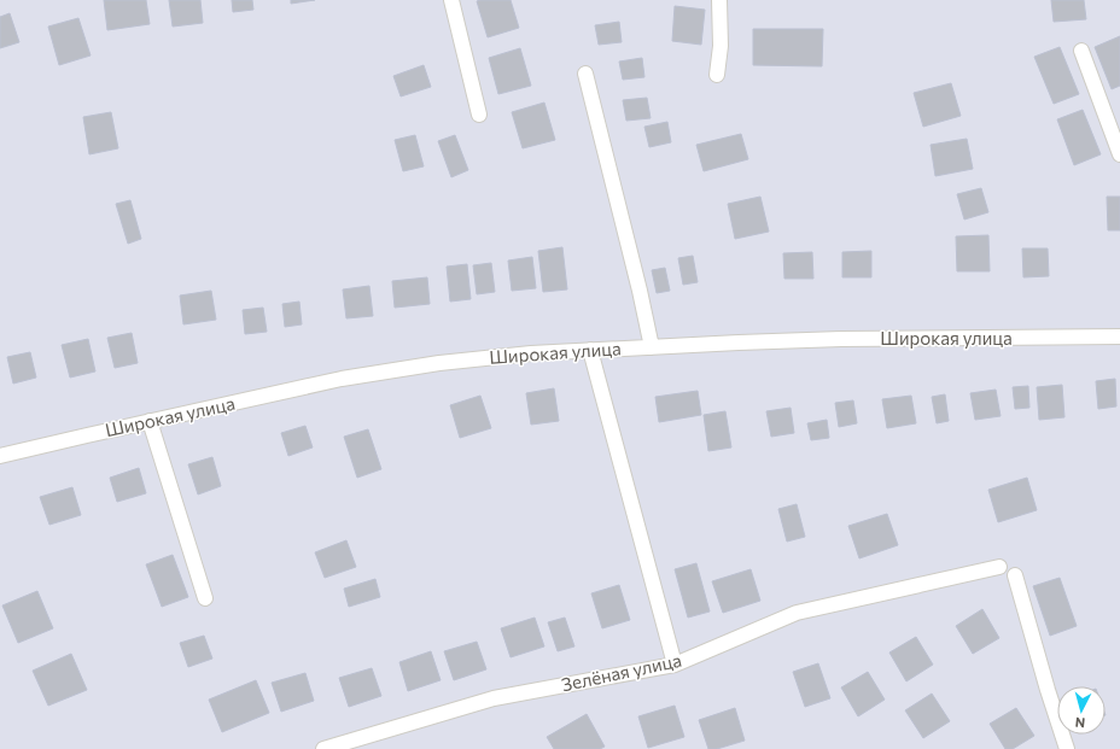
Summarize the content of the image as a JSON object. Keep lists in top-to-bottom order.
{
  "streets": {
    "street": ["Широкая улица", "Зелёная улица"]
  },
  "north": "bottom"
}
